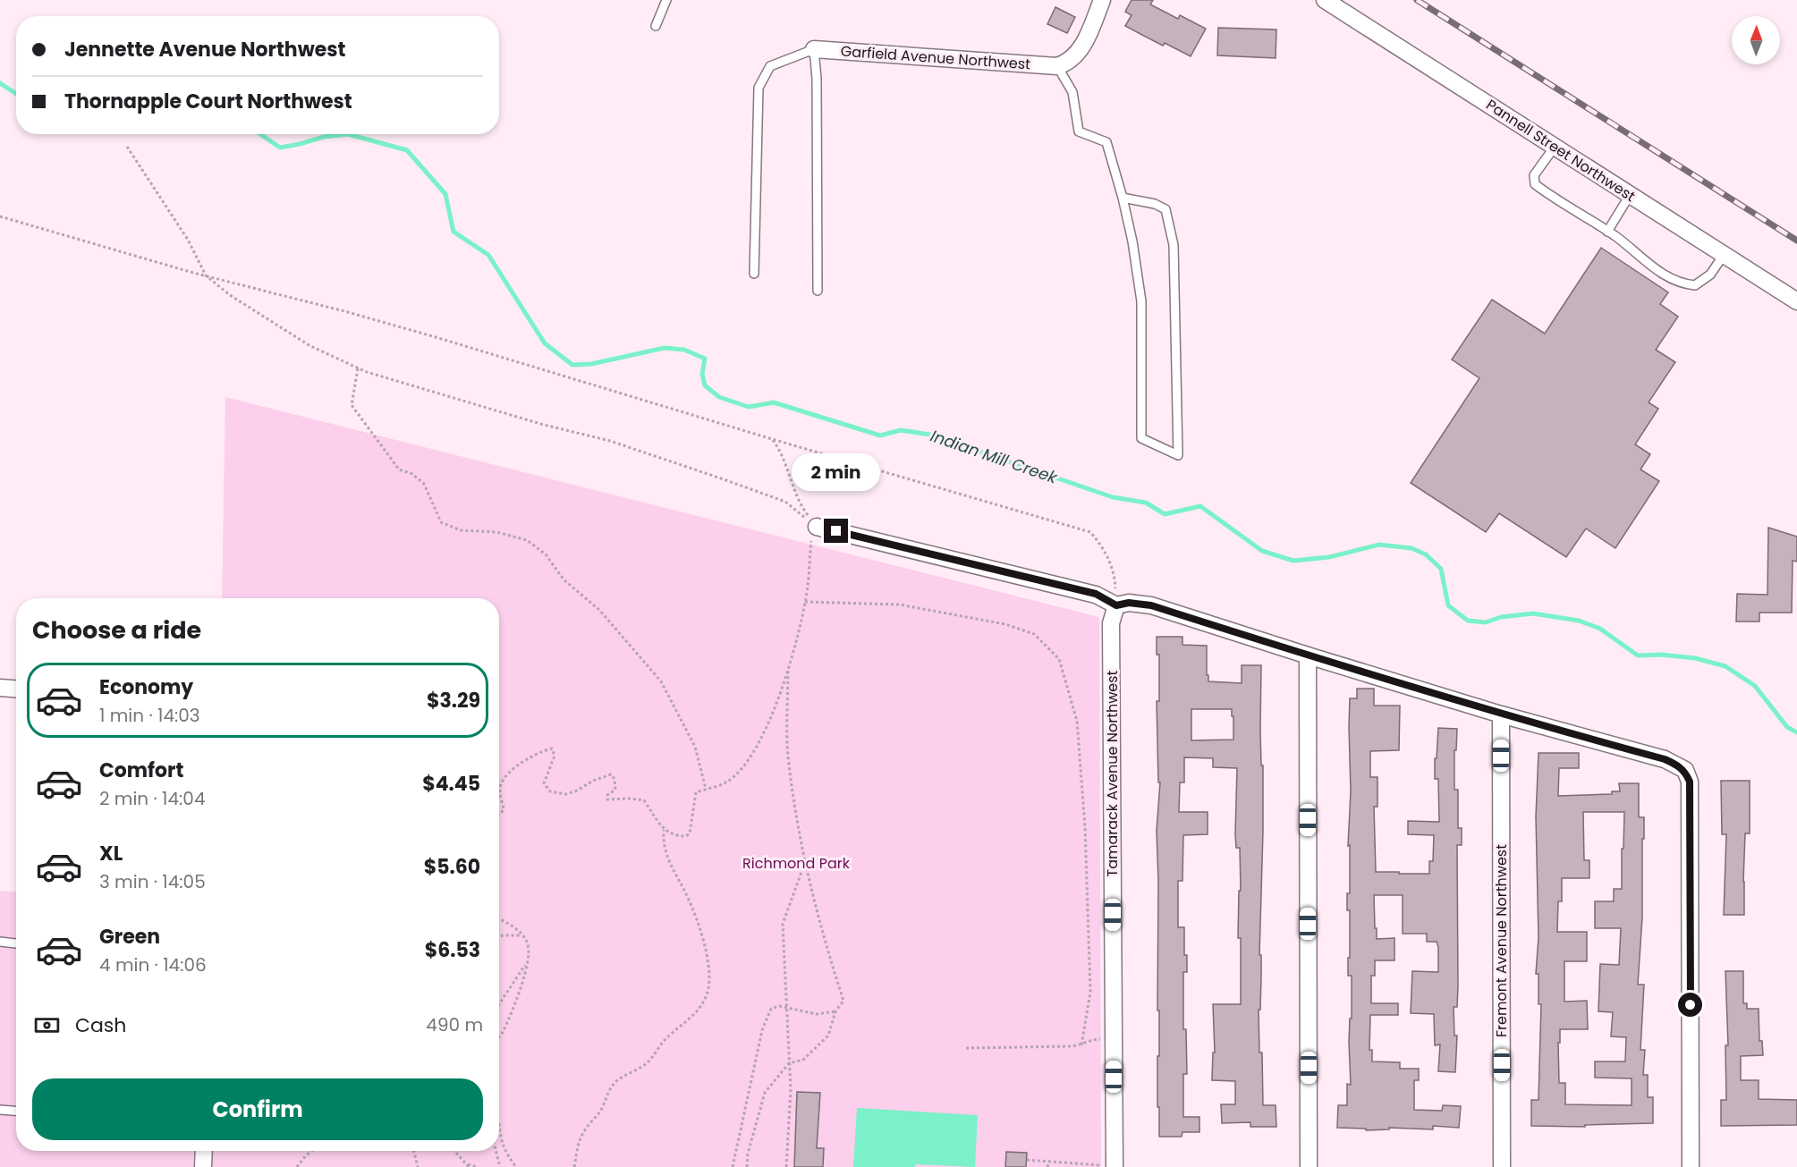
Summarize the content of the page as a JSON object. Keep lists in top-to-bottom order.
{
  "streets": {
    "street": [
      "Garfield Avenue Northwest",
      "Pannell Street Northwest",
      "Tamarack Avenue Northwest",
      "Fremont Avenue Northwest"
    ]
  },
  "water": ["Indian Mill Creek"],
  "parks": ["Richmond Park"],
  "north": "top",
  "page": {
    "banner": ["Jennette Avenue Northwest", "Thornapple Court Northwest"],
    "bubble": "2 min",
    "heading": "Choose a ride",
    "list": [
      {
        "name": "Economy",
        "note": "1 min · 14:03",
        "value": "$3.29"
      },
      {
        "name": "Comfort",
        "note": "2 min · 14:04",
        "value": "$4.45"
      },
      {
        "name": "XL",
        "note": "3 min · 14:05",
        "value": "$5.60"
      },
      {
        "name": "Green",
        "note": "4 min · 14:06",
        "value": "$6.53"
      }
    ],
    "pay": ["Cash", "490 m"],
    "buttons": "Confirm"
  }
}
